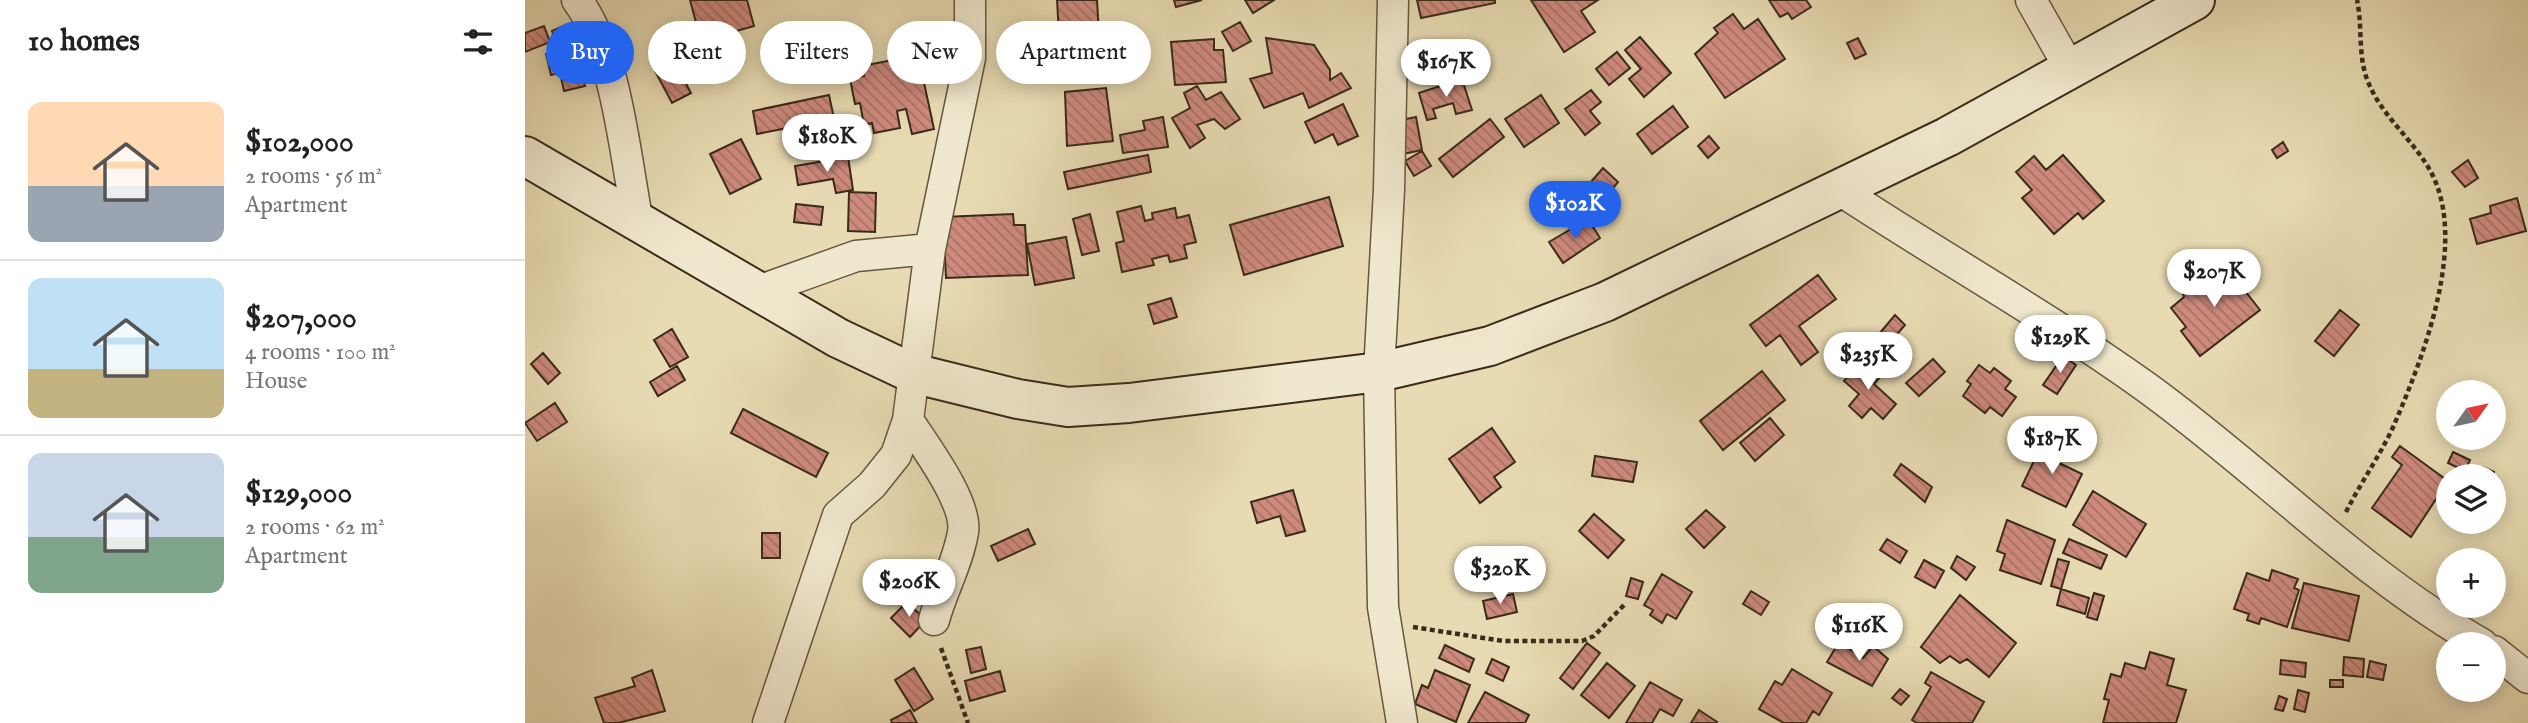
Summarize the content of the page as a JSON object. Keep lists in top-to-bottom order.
{
  "north": "top right",
  "page": {
    "heading": "10 homes",
    "chip": [
      "Buy",
      "Rent",
      "Filters",
      "New",
      "Apartment"
    ],
    "price": [
      "$167K",
      "$180K",
      "$102K",
      "$207K",
      "$129K",
      "$235K",
      "$187K",
      "$320K",
      "$206K",
      "$116K"
    ],
    "list": [
      {
        "name": "$102,000",
        "note": "2 rooms · 56 m² · Apartment"
      },
      {
        "name": "$207,000",
        "note": "4 rooms · 100 m² · House"
      },
      {
        "name": "$129,000",
        "note": "2 rooms · 62 m² · Apartment"
      }
    ],
    "map_buttons": ["+", "−"]
  }
}
